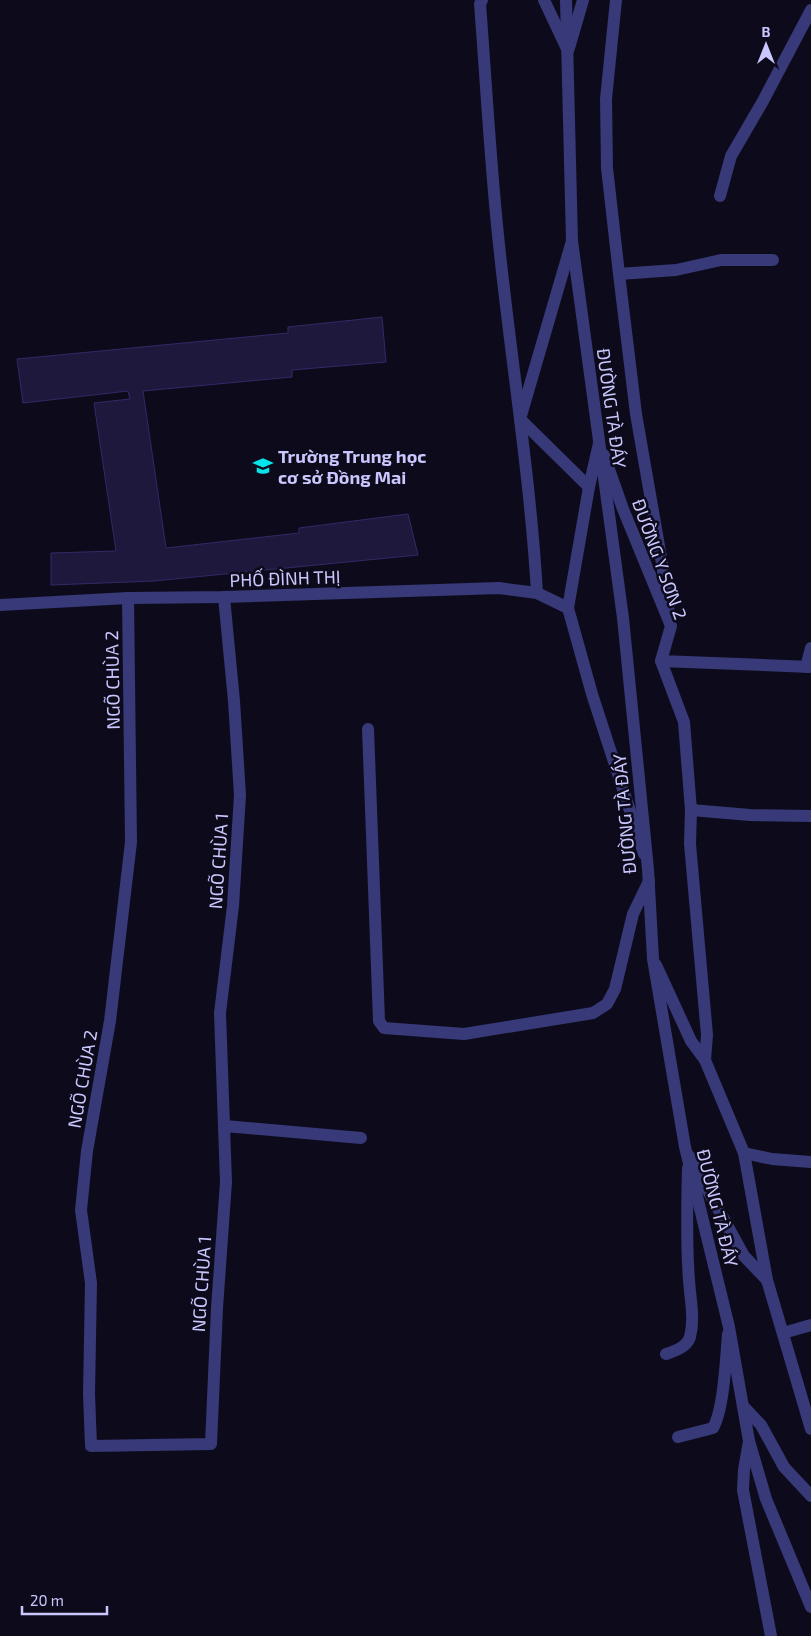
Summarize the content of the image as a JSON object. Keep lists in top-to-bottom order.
{
  "streets": {
    "street": [
      "ĐƯỜNG TÀ ĐÁY",
      "ĐƯỜNG Y SƠN 2",
      "PHỐ ĐÌNH THỊ",
      "NGÕ CHÙA 2",
      "NGÕ CHÙA 1"
    ]
  },
  "crossings": [
    ["ĐƯỜNG TÀ ĐÁY", "ĐƯỜNG Y SƠN 2"],
    ["PHỐ ĐÌNH THỊ", "NGÕ CHÙA 2"],
    ["PHỐ ĐÌNH THỊ", "NGÕ CHÙA 1"],
    ["NGÕ CHÙA 2", "NGÕ CHÙA 1"]
  ],
  "places": {
    "school or university": ["Trường Trung học cơ sở Đồng Mai"]
  },
  "scale_bar": "20 m",
  "north": "top"
}
